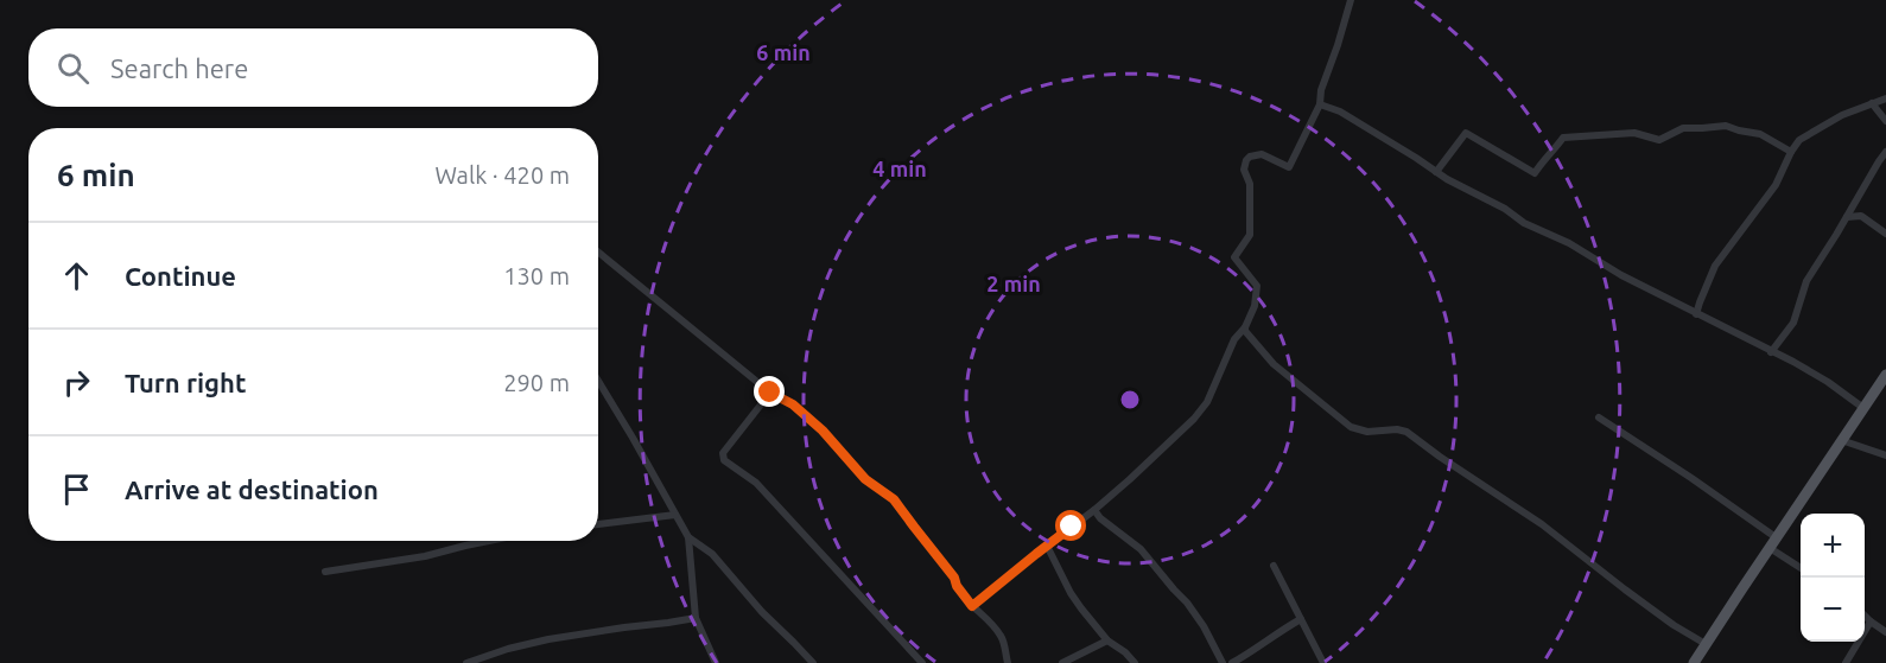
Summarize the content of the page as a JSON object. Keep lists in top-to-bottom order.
{
  "page": {
    "search": "Search here",
    "heading": ["6 min", "Walk · 420 m"],
    "list": [
      ["Continue", "130 m"],
      ["Turn right", "290 m"],
      "Arrive at destination"
    ],
    "map_buttons": ["+", "−"]
  },
  "rings": ["6 min", "4 min", "2 min"]
}
